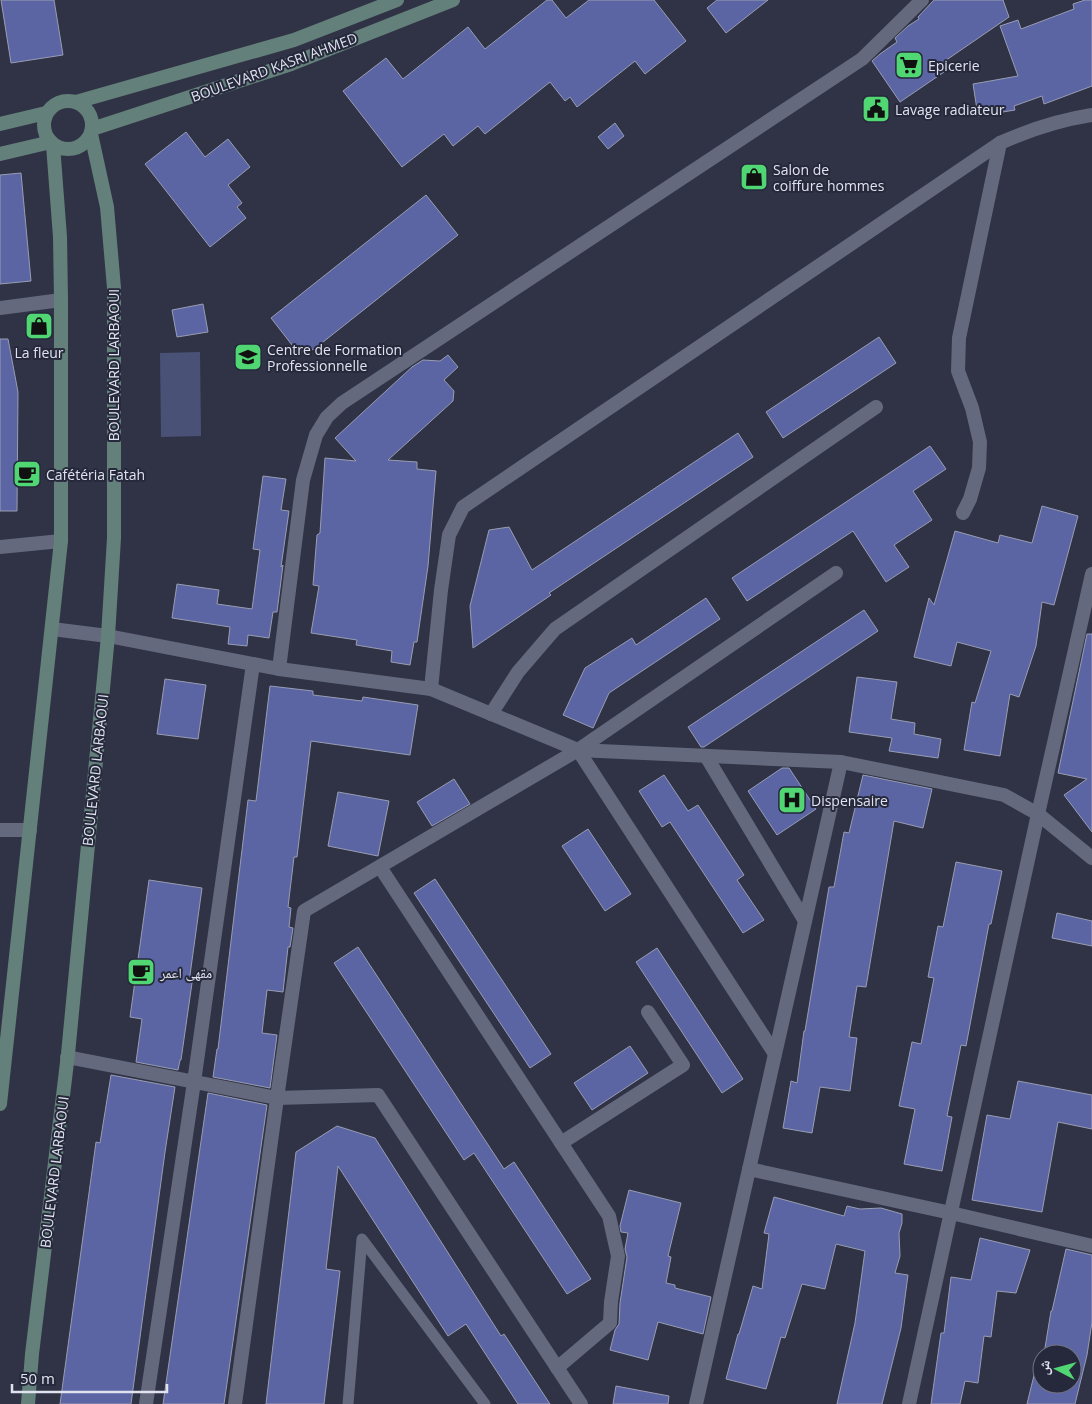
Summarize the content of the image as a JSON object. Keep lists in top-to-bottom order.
{
  "streets": {
    "main road": ["BOULEVARD KASRI AHMED", "BOULEVARD LARBAOUI"]
  },
  "crossings": [
    ["BOULEVARD KASRI AHMED", "BOULEVARD LARBAOUI"]
  ],
  "places": {
    "supermarket": ["Epicerie"],
    "public building": ["Lavage radiateur"],
    "shop": ["Salon de coiffure hommes", "La fleur"],
    "school or university": ["Centre de Formation Professionnelle"],
    "cafe": ["Cafétéria Fatah", "مقهى اعمر"],
    "hospital": ["Dispensaire"]
  },
  "scale_bar": "50 m",
  "north": "left"
}
